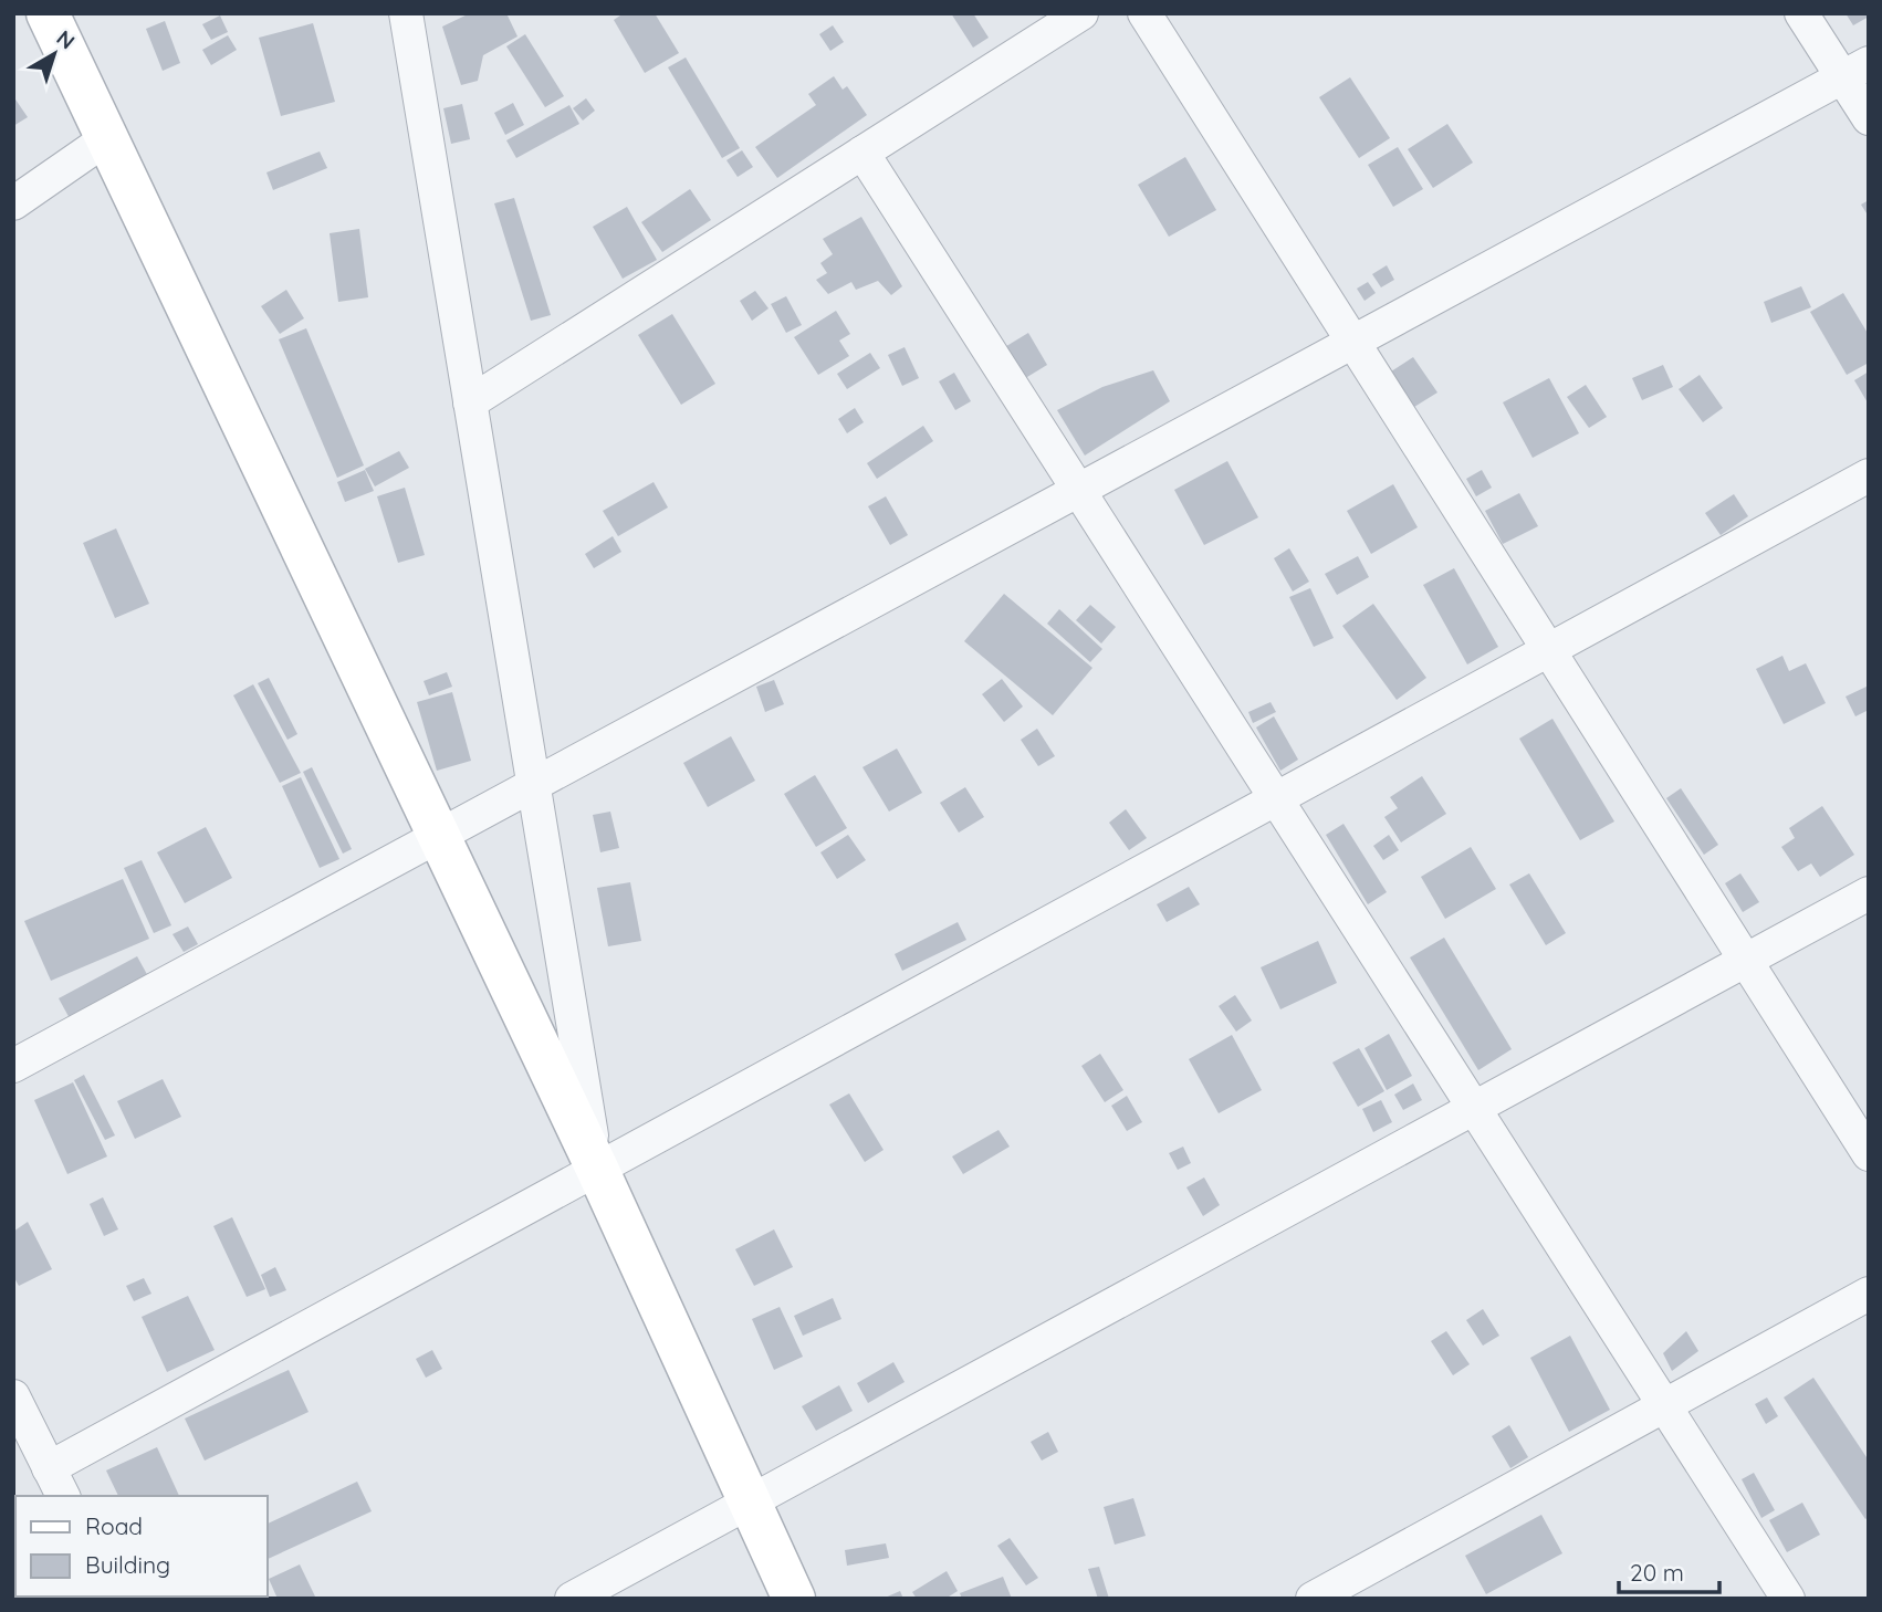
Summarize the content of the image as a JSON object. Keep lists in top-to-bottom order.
{
  "legend": ["Road", "Building"],
  "scale_bar": "20 m",
  "north": "top right"
}
